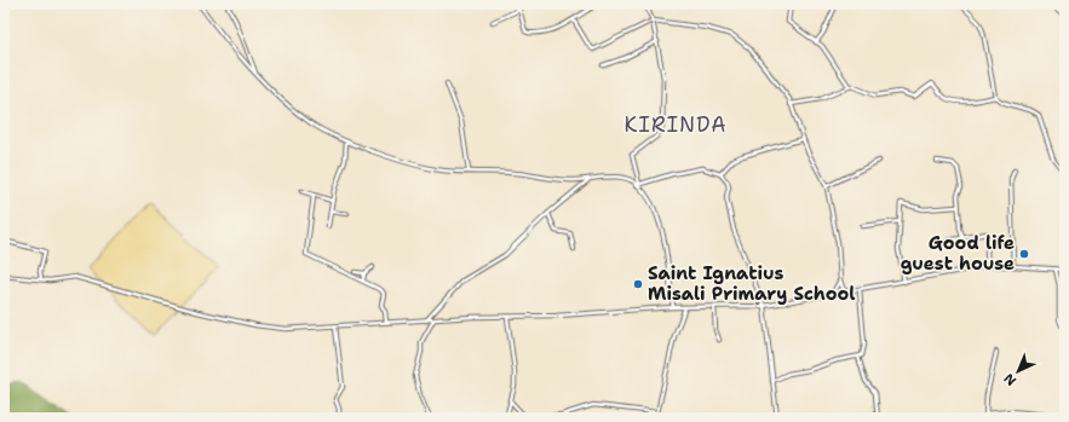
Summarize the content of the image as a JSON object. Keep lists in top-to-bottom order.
{
  "districts": ["KIRINDA"],
  "places": ["Good life guest house", "Saint Ignatius Misali Primary School"],
  "north": "bottom left"
}
